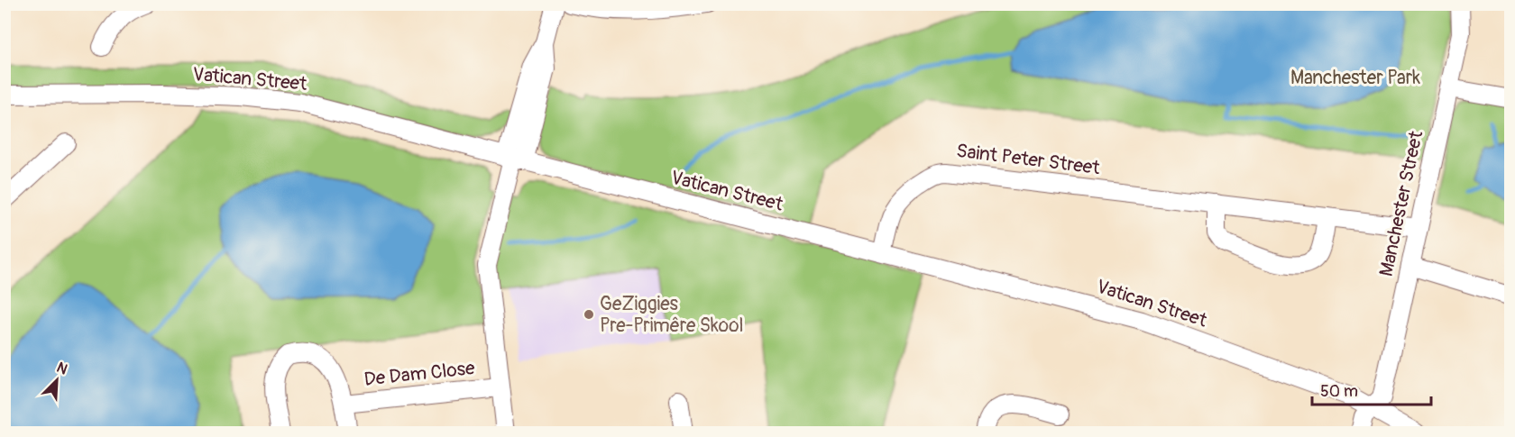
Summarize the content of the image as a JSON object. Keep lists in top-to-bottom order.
{
  "streets": {
    "street": [
      "Vatican Street",
      "Saint Peter Street",
      "Manchester Street",
      "De Dam Close"
    ]
  },
  "crossings": [
    ["Vatican Street", "Saint Peter Street"],
    ["Vatican Street", "Manchester Street"],
    ["Saint Peter Street", "Manchester Street"]
  ],
  "parks": ["Manchester Park"],
  "places": ["GeZiggies Pre-Primêre Skool"],
  "scale_bar": "50 m",
  "north": "top right"
}
